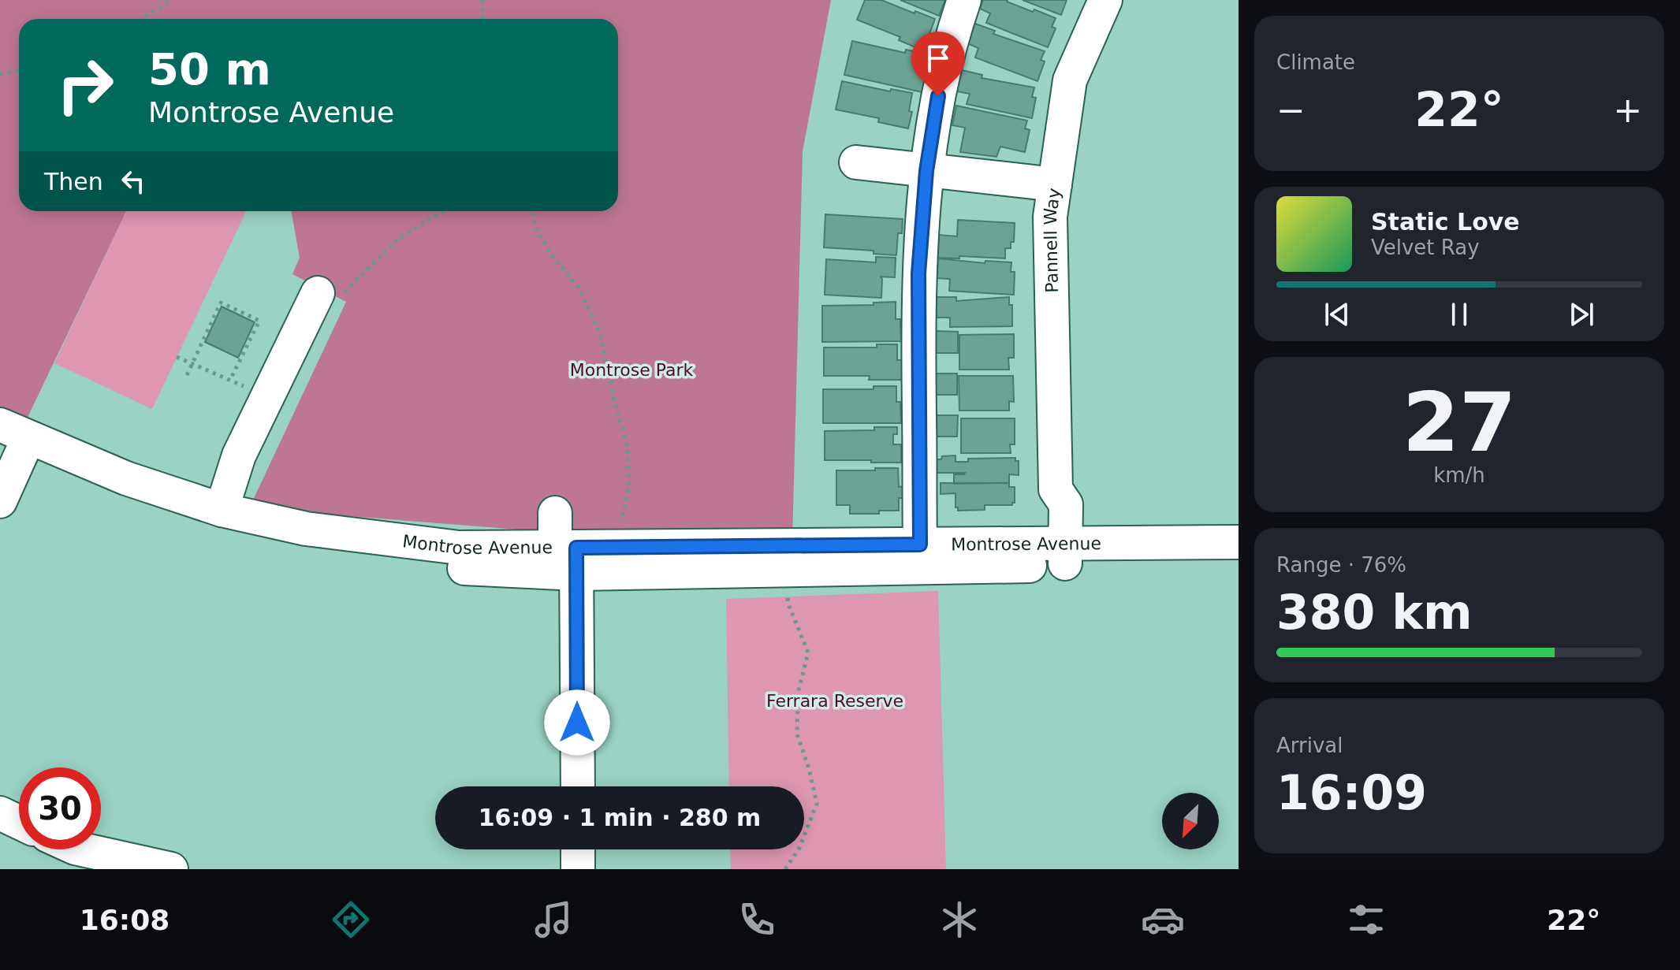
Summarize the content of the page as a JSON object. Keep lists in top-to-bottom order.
{
  "streets": {
    "street": ["Pannell Way", "Montrose Avenue"]
  },
  "crossings": [
    ["Pannell Way", "Montrose Avenue"]
  ],
  "parks": ["Montrose Park", "Ferrara Reserve"],
  "north": "bottom left",
  "page": {
    "tile": [
      "Climate",
      ["27", "km/h"],
      ["Range · 76%", "380 km"],
      ["Arrival", "16:09"]
    ],
    "turn": ["50 m", "Montrose Avenue"],
    "heat": ["−", "22°", "+"],
    "then": "Then",
    "song": ["Static Love", "Velvet Ray"],
    "limit": "30",
    "trip": "16:09 · 1 min · 280 m",
    "tabs": ["16:08", "22°"]
  }
}
